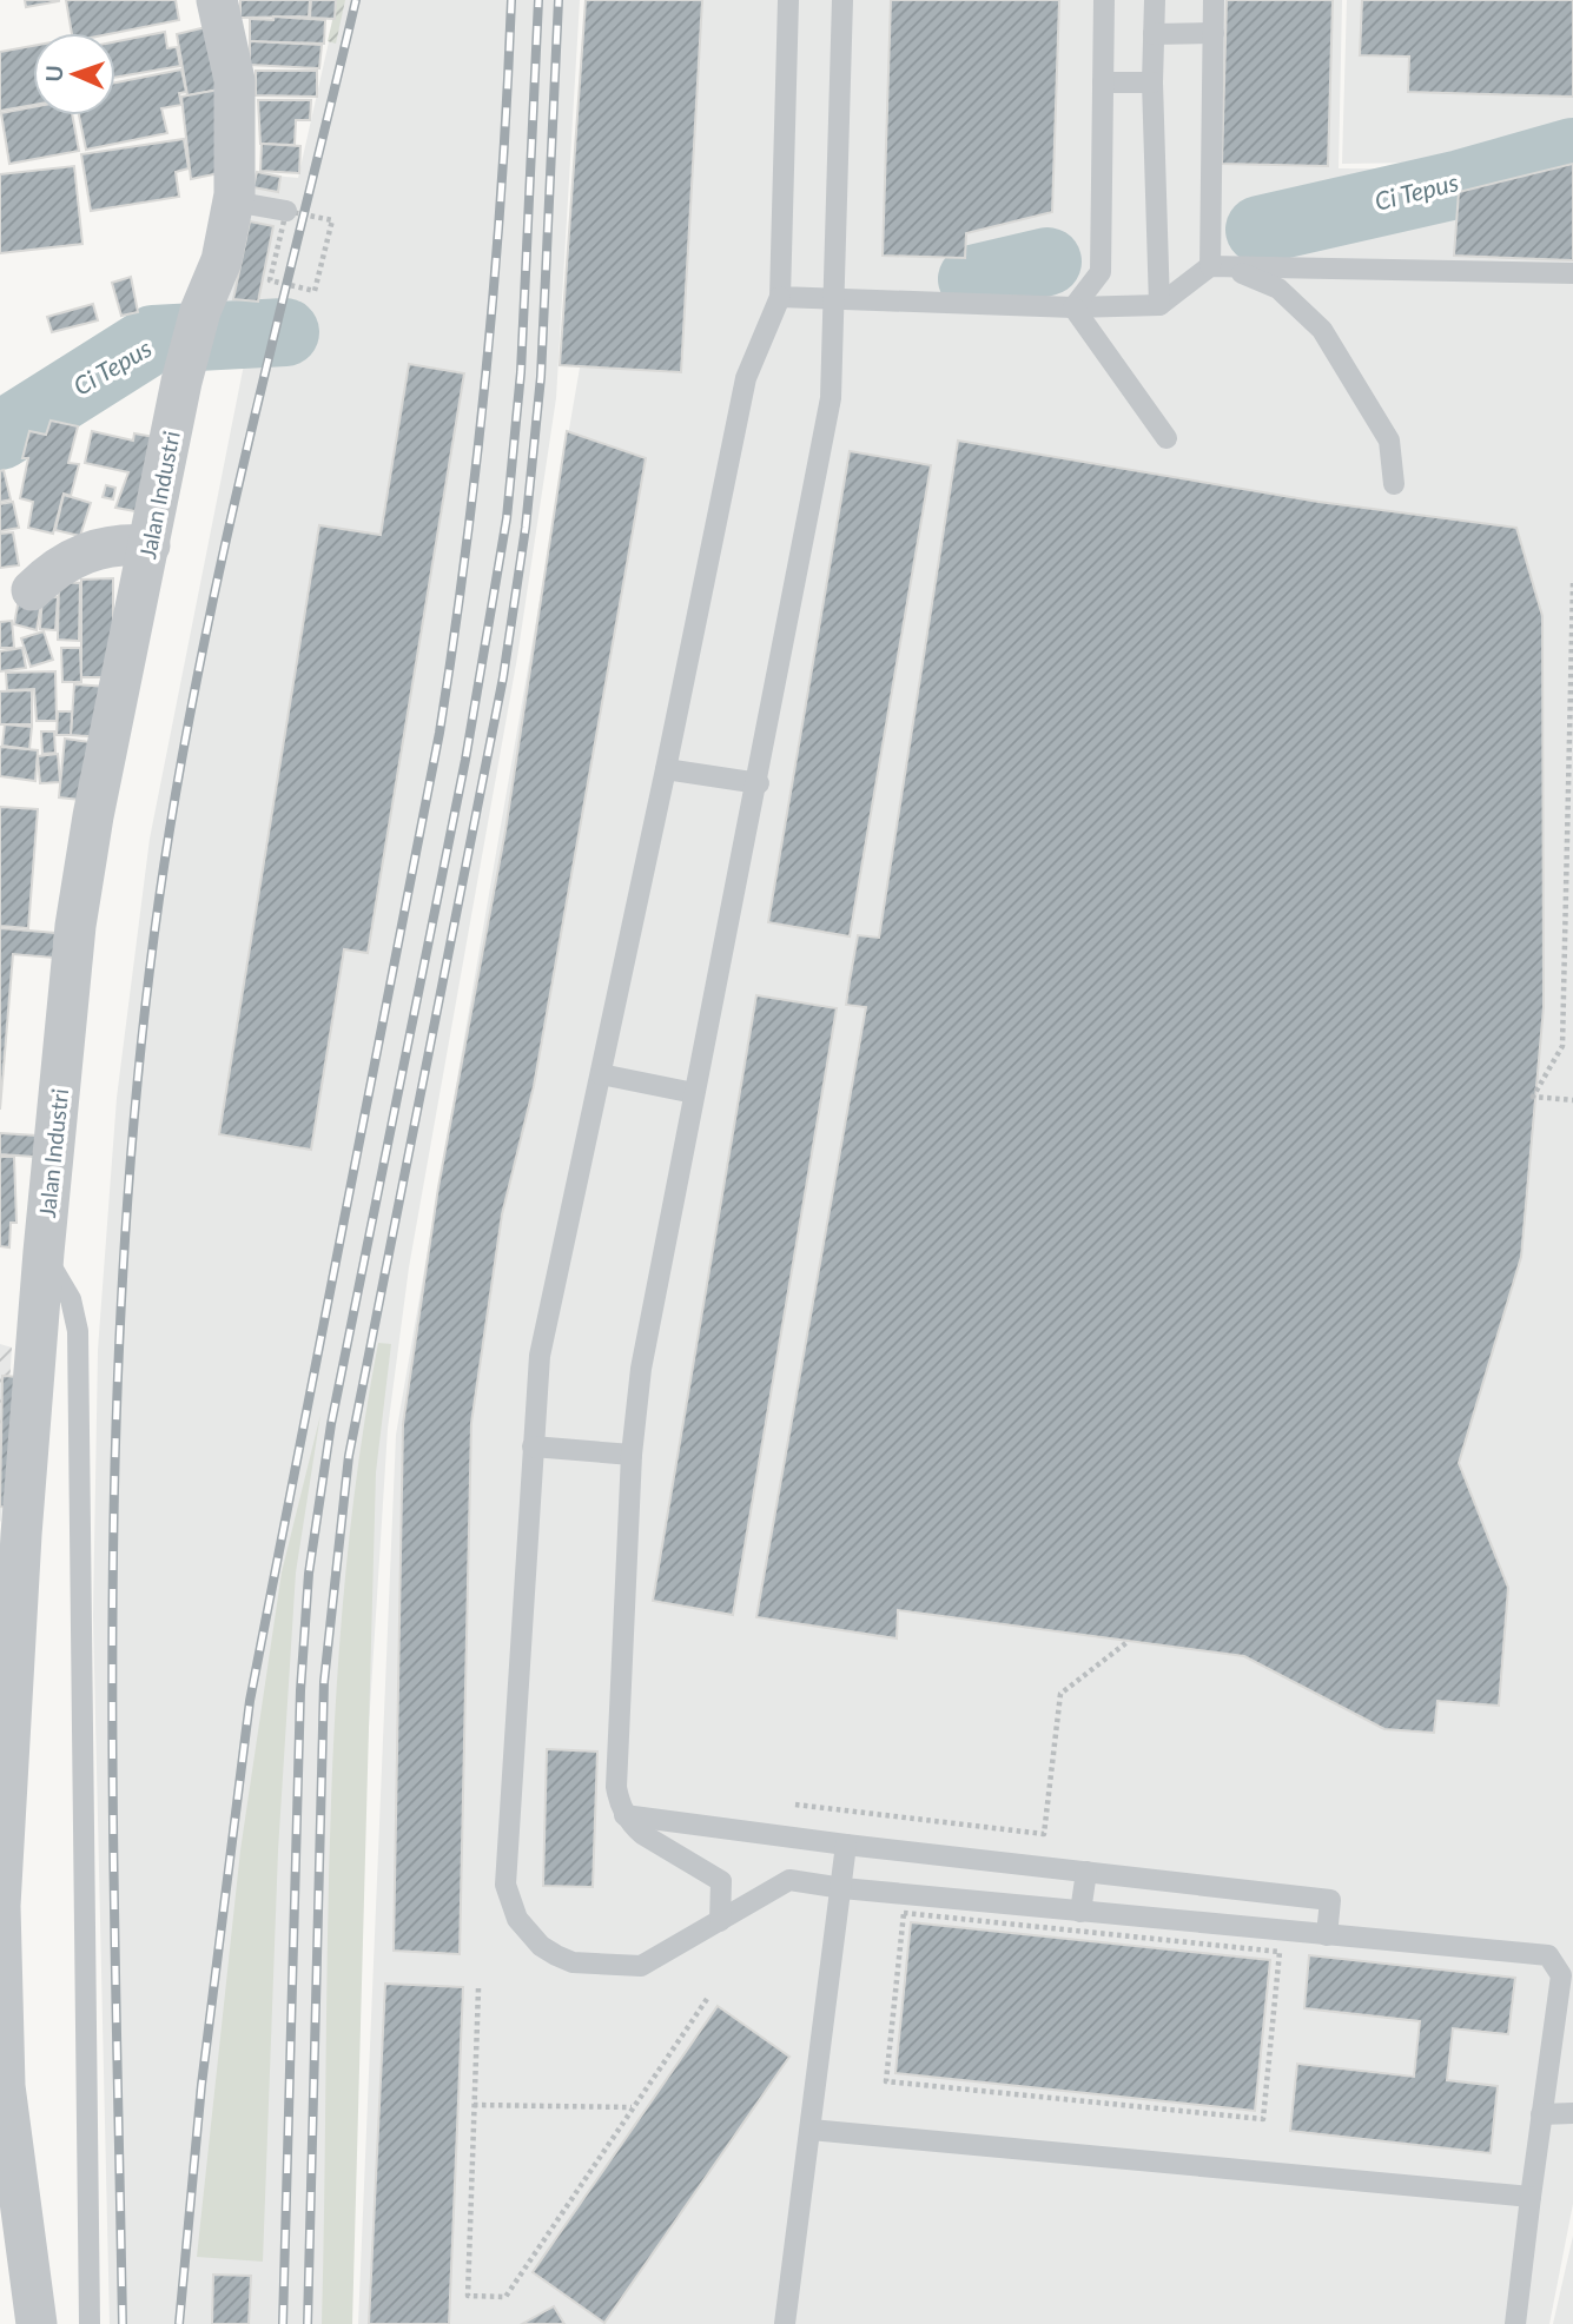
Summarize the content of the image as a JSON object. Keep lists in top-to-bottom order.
{
  "streets": {
    "street": ["Jalan Industri"]
  },
  "water": ["Ci Tepus"],
  "north": "left"
}
